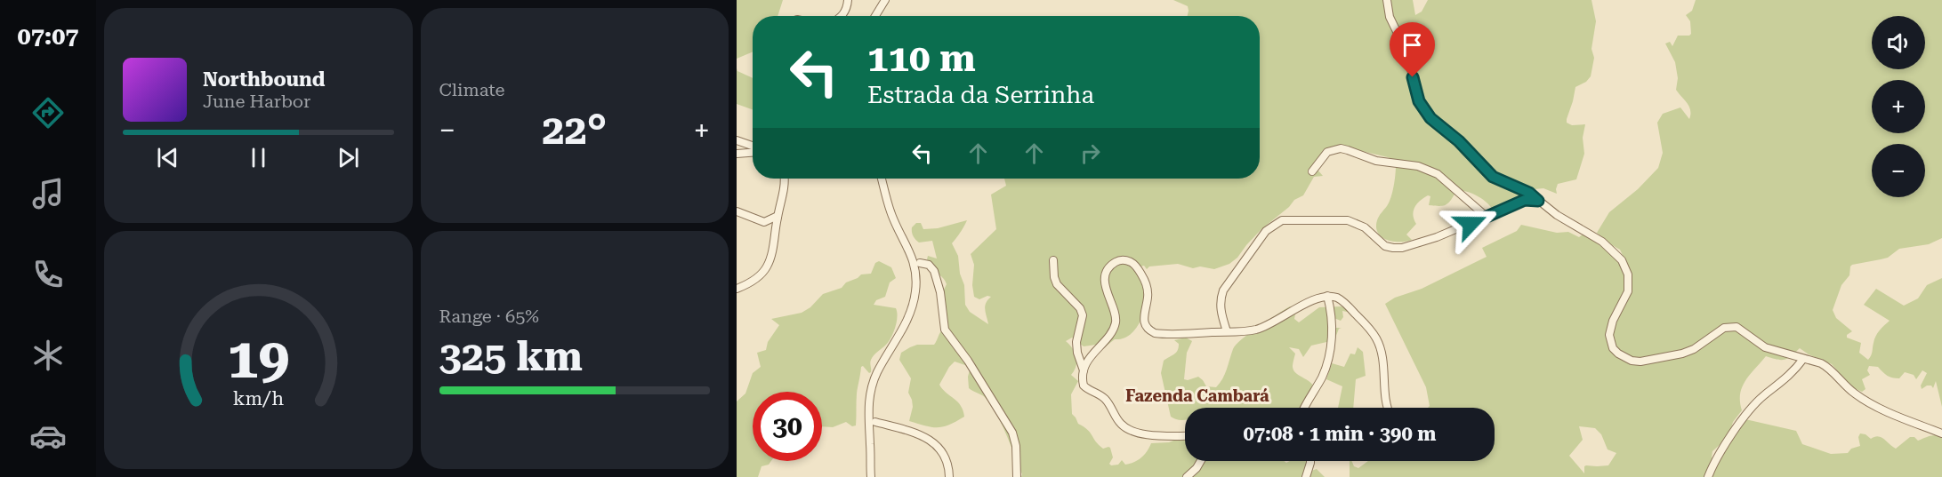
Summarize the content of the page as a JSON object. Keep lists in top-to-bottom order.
{
  "districts": ["Fazenda Cambará"],
  "page": {
    "tabs": "07:07",
    "tile": [
      "Climate",
      ["Range · 65%", "325 km"]
    ],
    "map_buttons": ["+", "−"],
    "turn": ["110 m", "Estrada da Serrinha"],
    "song": ["Northbound", "June Harbor"],
    "heat": ["−", "22°", "+"],
    "limit": "30",
    "trip": "07:08 · 1 min · 390 m",
    "gauge": ["19", "km/h"]
  }
}
